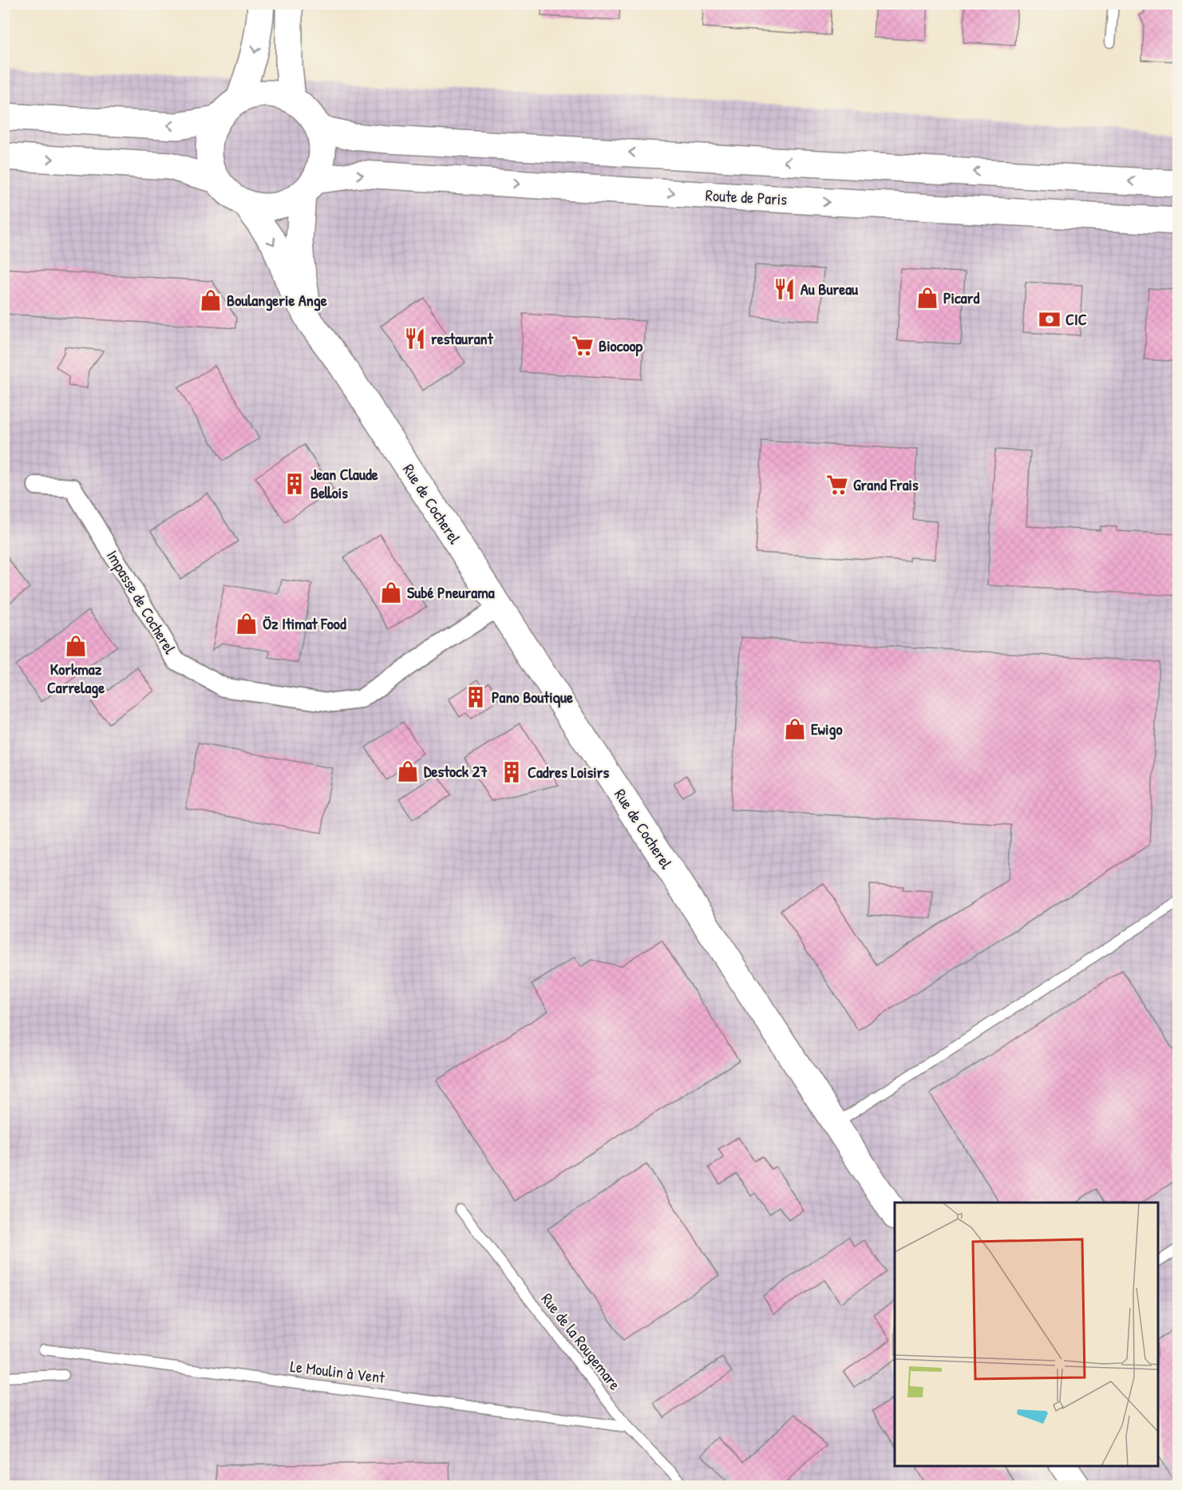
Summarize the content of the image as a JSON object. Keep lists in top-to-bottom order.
{
  "streets": {
    "main road": ["Route de Paris", "Rue de Cocherel"],
    "street": ["Impasse de Cocherel"],
    "lane": ["Rue de la Rougemare", "Le Moulin à Vent"]
  },
  "crossings": [
    ["Route de Paris", "Rue de Cocherel"],
    ["Rue de Cocherel", "Impasse de Cocherel"],
    ["Rue de la Rougemare", "Le Moulin à Vent"]
  ],
  "places": {
    "restaurant": ["Au Bureau", "restaurant"],
    "shop": [
      "Picard",
      "Boulangerie Ange",
      "Subé Pneurama",
      "Öz Itimat Food",
      "Korkmaz Carrelage",
      "Ewigo",
      "Destock 27"
    ],
    "bank": ["CIC"],
    "supermarket": ["Biocoop", "Grand Frais"],
    "building": ["Jean Claude Bellois", "Pano Boutique", "Cadres Loisirs"]
  }
}
